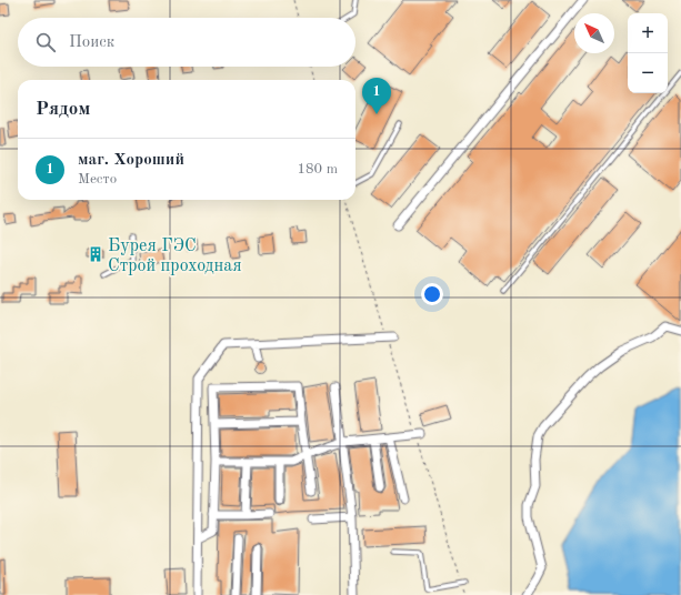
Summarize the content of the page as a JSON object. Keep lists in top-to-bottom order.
{
  "places": {
    "building": ["Бурея ГЭС Строй проходная"]
  },
  "north": "top left",
  "page": {
    "map_buttons": ["+", "−"],
    "search": "Поиск",
    "pins": "1",
    "heading": "Рядом",
    "list": [
      {
        "mark": "1",
        "name": "маг. Хороший",
        "note": "Место",
        "value": "180 m"
      }
    ]
  }
}
